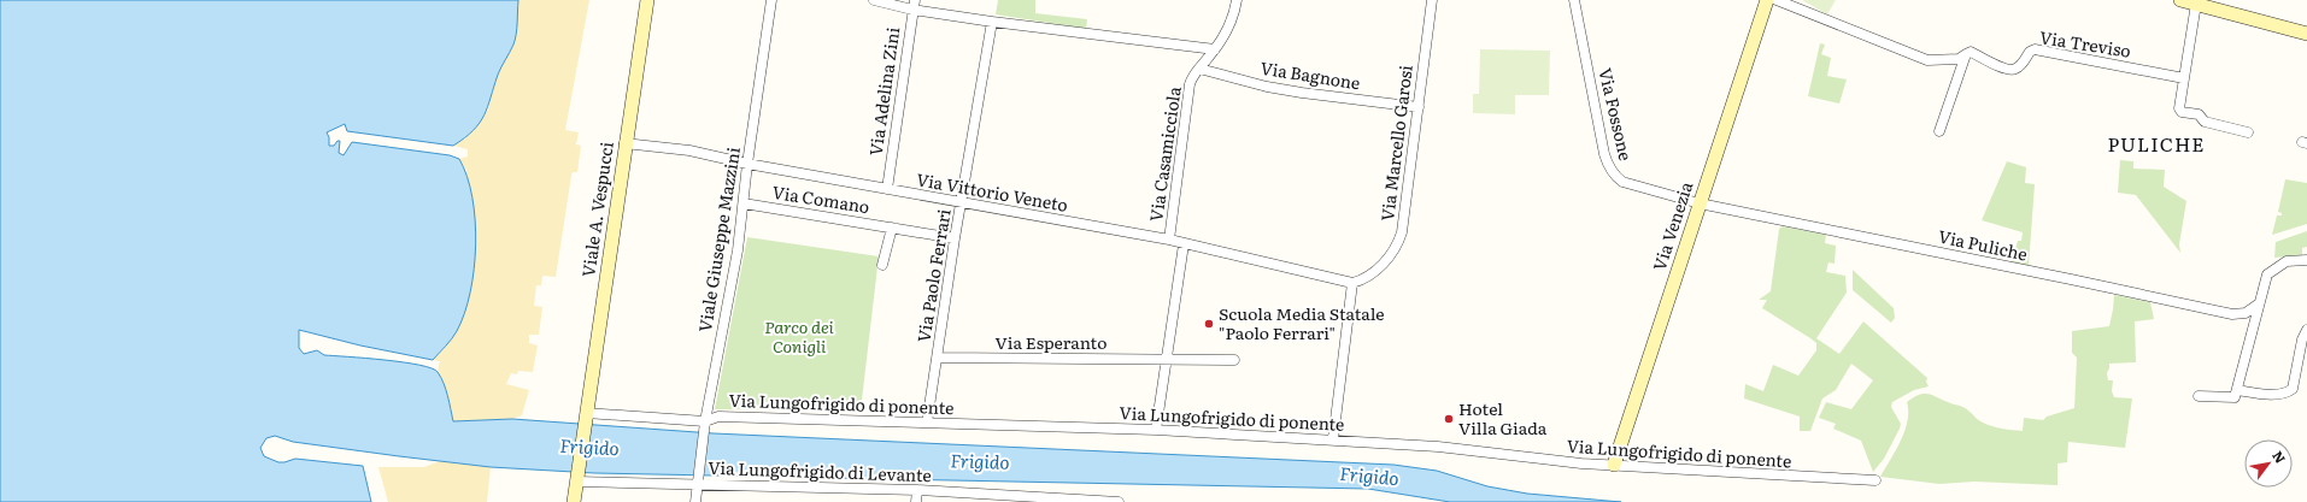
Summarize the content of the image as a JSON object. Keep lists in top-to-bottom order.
{
  "streets": {
    "main road": ["Viale A. Vespucci", "Via Venezia"],
    "street": [
      "Via Treviso",
      "Via Bagnone",
      "Via Adelina Zini",
      "Via Fossone",
      "Via Marcello Garosi",
      "Via Casamicciola",
      "Via Vittorio Veneto",
      "Via Comano",
      "Viale Giuseppe Mazzini",
      "Via Puliche",
      "Via Paolo Ferrari",
      "Via Esperanto",
      "Via Lungofrigido di ponente",
      "Via Lungofrigido di Levante"
    ]
  },
  "crossings": [
    ["Via Bagnone", "Via Marcello Garosi"],
    ["Via Bagnone", "Via Casamicciola"],
    ["Via Adelina Zini", "Via Vittorio Veneto"],
    ["Via Fossone", "Via Venezia"],
    ["Via Fossone", "Via Puliche"],
    ["Via Marcello Garosi", "Via Vittorio Veneto"],
    ["Via Casamicciola", "Via Vittorio Veneto"],
    ["Via Vittorio Veneto", "Viale A. Vespucci"],
    ["Via Vittorio Veneto", "Viale Giuseppe Mazzini"],
    ["Via Vittorio Veneto", "Via Paolo Ferrari"],
    ["Via Comano", "Viale Giuseppe Mazzini"],
    ["Via Comano", "Via Paolo Ferrari"],
    ["Viale A. Vespucci", "Via Lungofrigido di ponente"],
    ["Viale A. Vespucci", "Via Lungofrigido di Levante"],
    ["Via Venezia", "Via Puliche"],
    ["Via Venezia", "Via Lungofrigido di ponente"],
    ["Viale Giuseppe Mazzini", "Via Lungofrigido di ponente"],
    ["Viale Giuseppe Mazzini", "Via Lungofrigido di Levante"],
    ["Via Paolo Ferrari", "Via Esperanto"],
    ["Via Paolo Ferrari", "Via Lungofrigido di ponente"]
  ],
  "districts": ["PULICHE"],
  "water": ["Frigido"],
  "parks": ["Parco dei Conigli"],
  "places": ["Scuola Media Statale \"Paolo Ferrari\"", "Hotel Villa Giada"],
  "north": "top right"
}
